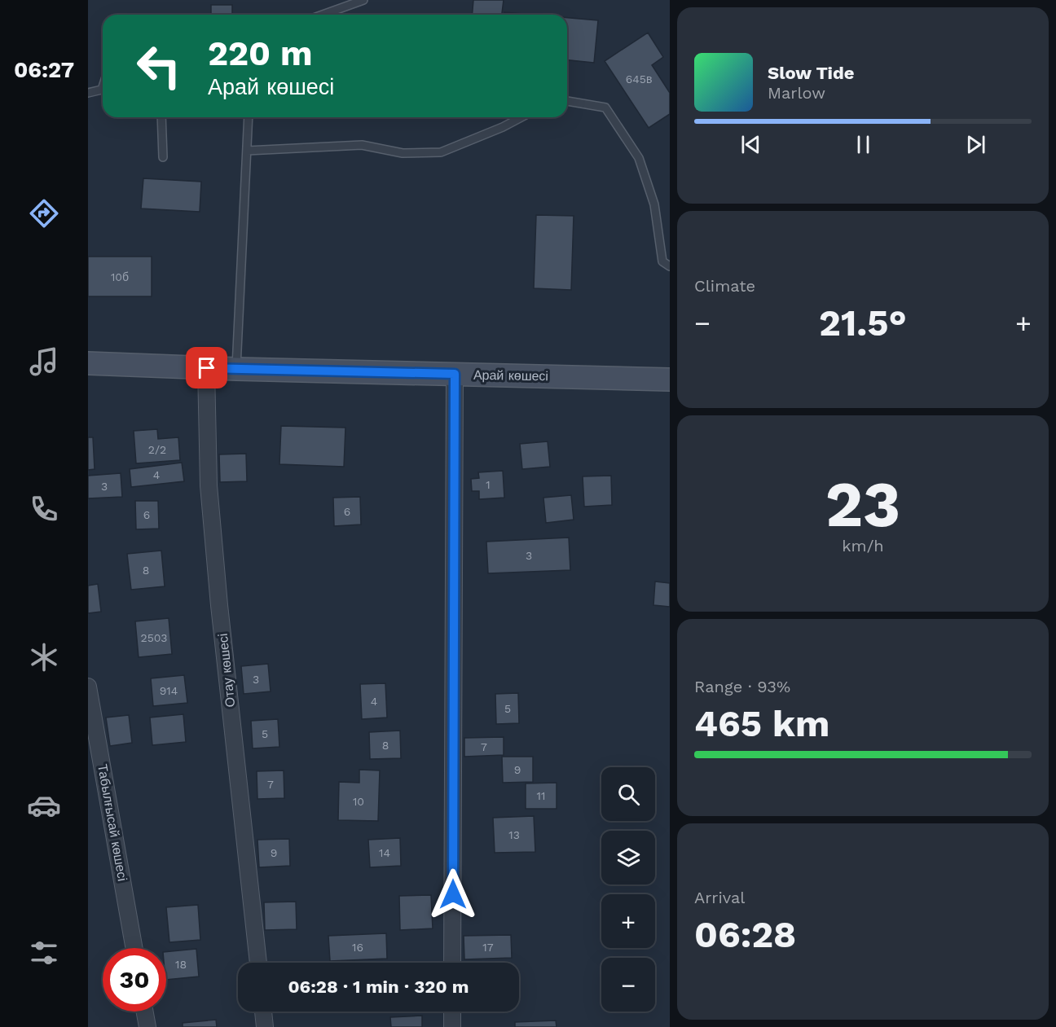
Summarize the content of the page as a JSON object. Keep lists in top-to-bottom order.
{
  "streets": {
    "main road": ["Арай көшесі"],
    "street": ["Отау көшесі", "Табылғысай көшесі"]
  },
  "crossings": [
    ["Арай көшесі", "Отау көшесі"]
  ],
  "house_numbers": [
    "645в",
    "10б",
    "2/2",
    "4",
    "1",
    "3",
    "6",
    "6",
    "3",
    "8",
    "2503",
    "3",
    "914",
    "4",
    "5",
    "5",
    "8",
    "7",
    "9",
    "7",
    "11",
    "10",
    "13",
    "9",
    "14",
    "16",
    "17",
    "18"
  ],
  "page": {
    "tabs": "06:27",
    "turn": ["220 m", "Арай көшесі"],
    "song": ["Slow Tide", "Marlow"],
    "tile": [
      "Climate",
      ["23", "km/h"],
      ["Range · 93%", "465 km"],
      ["Arrival", "06:28"]
    ],
    "heat": ["−", "21.5°", "+"],
    "map_buttons": ["+", "−"],
    "limit": "30",
    "trip": "06:28 · 1 min · 320 m"
  }
}
